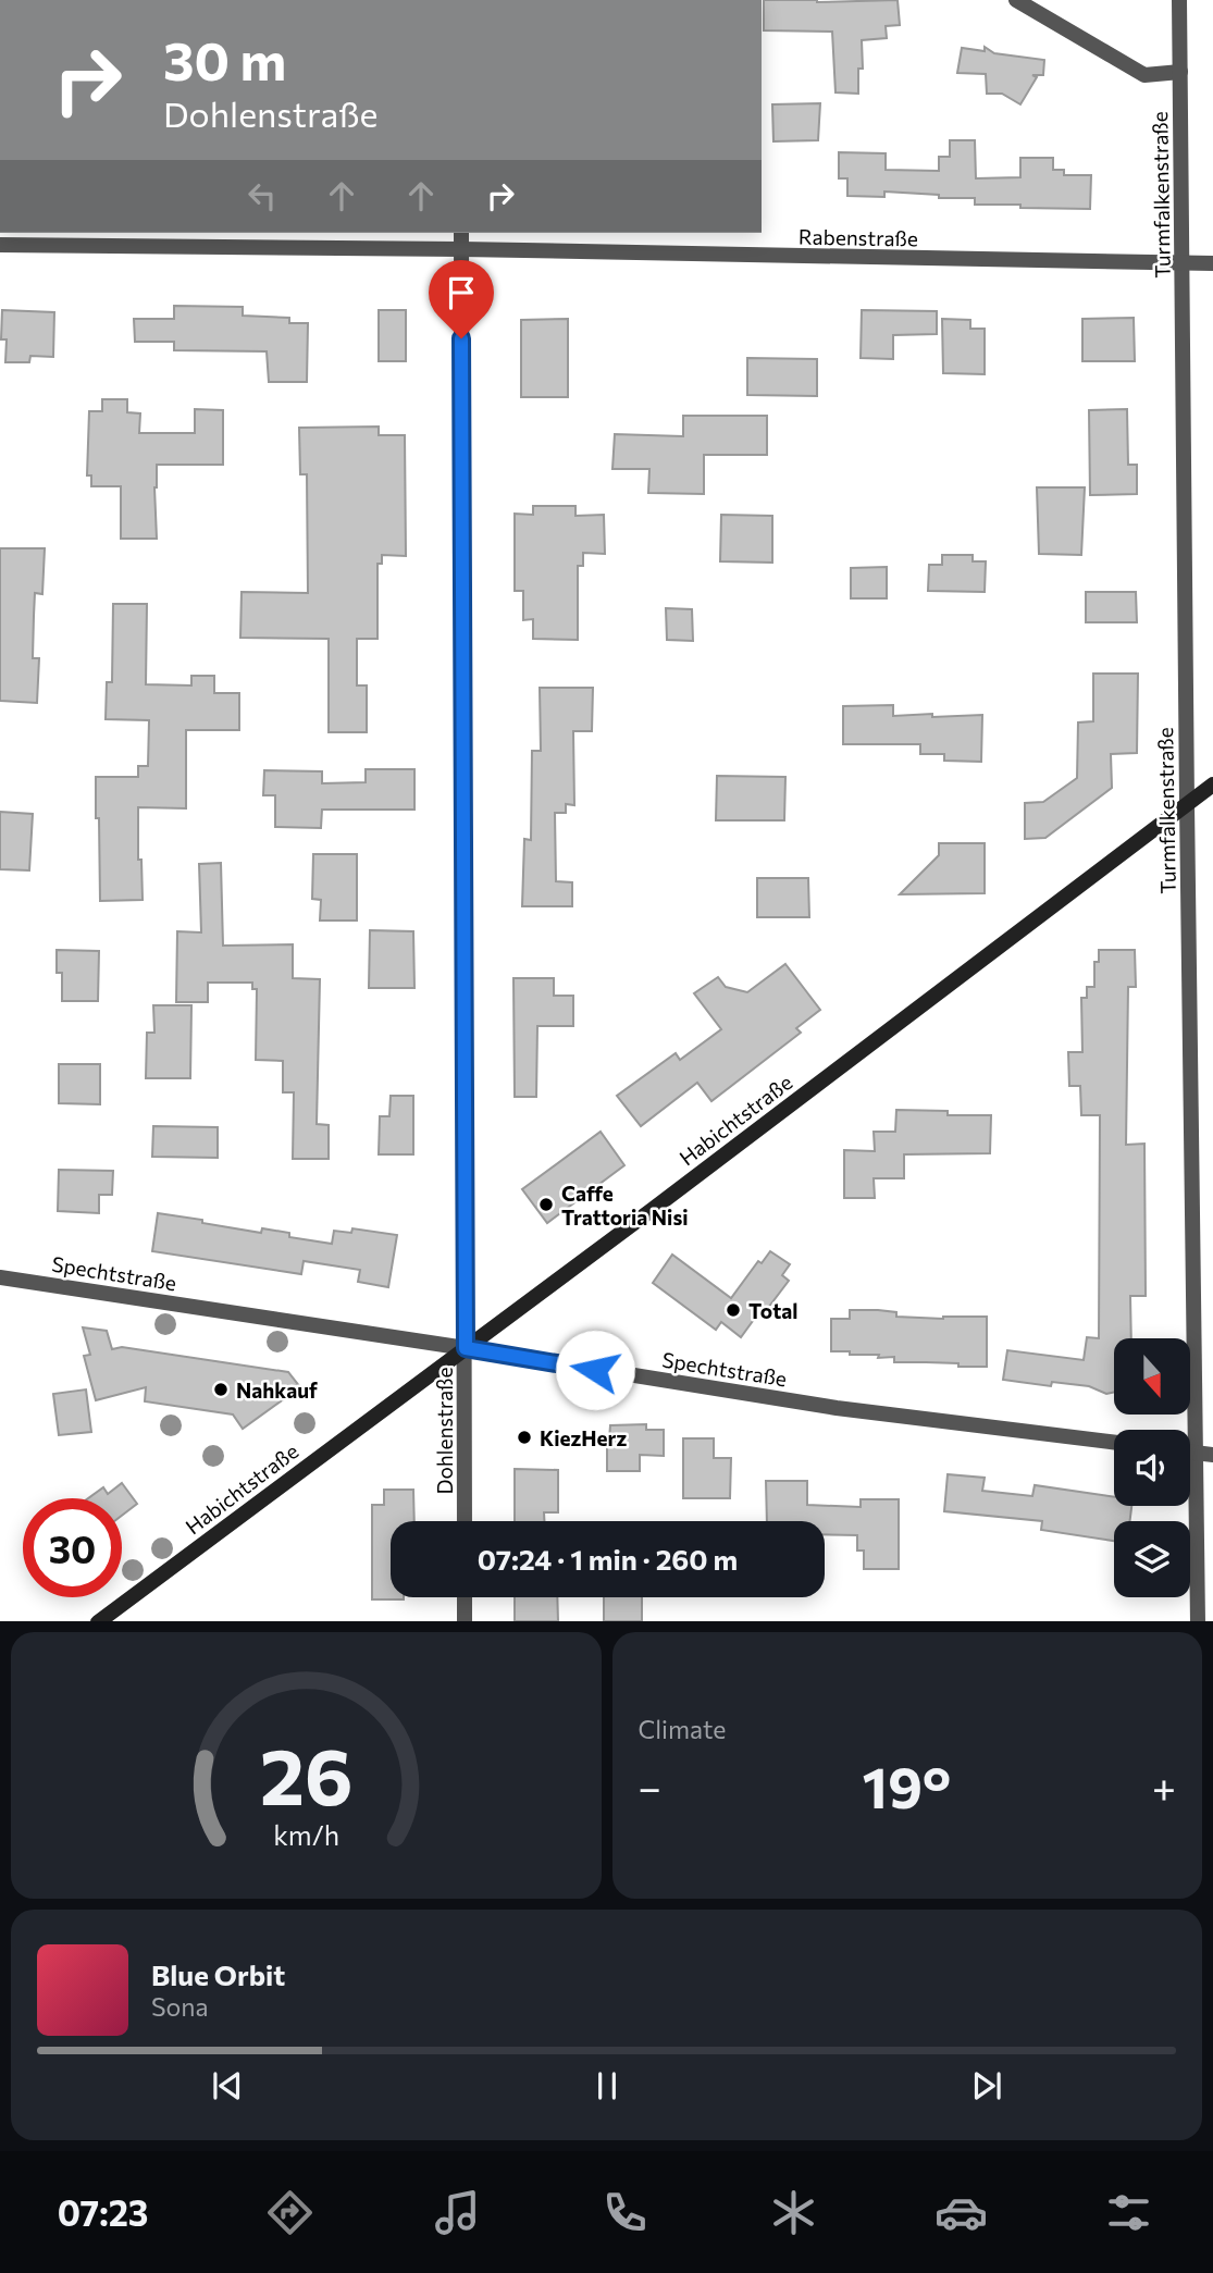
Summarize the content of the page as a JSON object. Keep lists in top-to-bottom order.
{
  "streets": {
    "main road": ["Habichtstraße"],
    "street": [
      "Turmfalkenstraße",
      "Rabenstraße",
      "Spechtstraße",
      "Dohlenstraße"
    ]
  },
  "crossings": [
    ["Turmfalkenstraße", "Rabenstraße"],
    ["Turmfalkenstraße", "Habichtstraße"],
    ["Rabenstraße", "Dohlenstraße"],
    ["Habichtstraße", "Spechtstraße"],
    ["Habichtstraße", "Dohlenstraße"],
    ["Spechtstraße", "Dohlenstraße"]
  ],
  "places": [
    "Caffe Trattoria Nisi",
    "Total",
    "Nahkauf",
    "KiezHerz"
  ],
  "north": "bottom",
  "page": {
    "turn": ["30 m", "Dohlenstraße"],
    "limit": "30",
    "trip": "07:24 · 1 min · 260 m",
    "tile": "Climate",
    "heat": ["−", "19°", "+"],
    "song": ["Blue Orbit", "Sona"],
    "tabs": "07:23",
    "gauge": ["26", "km/h"]
  }
}
